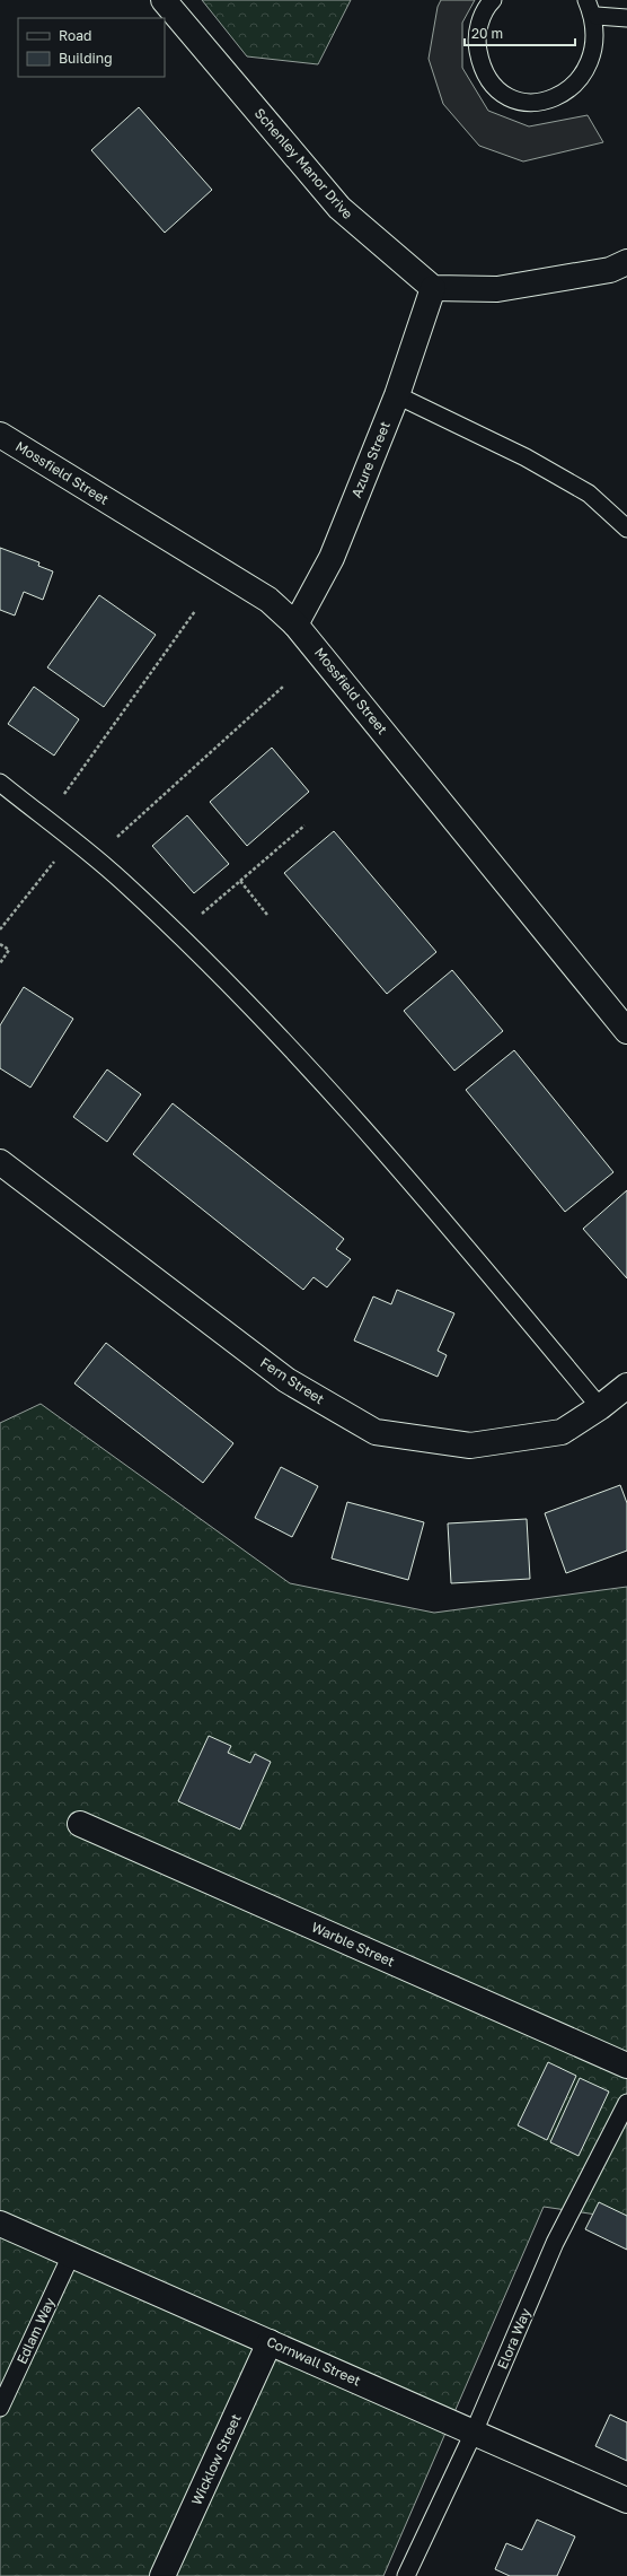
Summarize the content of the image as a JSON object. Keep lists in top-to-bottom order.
{
  "streets": {
    "street": [
      "Schenley Manor Drive",
      "Azure Street",
      "Mossfield Street",
      "Fern Street",
      "Warble Street",
      "Cornwall Street",
      "Wicklow Street"
    ],
    "lane": ["Edlam Way", "Elora Way"]
  },
  "crossings": [
    ["Schenley Manor Drive", "Azure Street"],
    ["Azure Street", "Mossfield Street"],
    ["Edlam Way", "Cornwall Street"],
    ["Elora Way", "Cornwall Street"],
    ["Cornwall Street", "Wicklow Street"]
  ],
  "legend": ["Road", "Building"],
  "scale_bar": "20 m"
}
